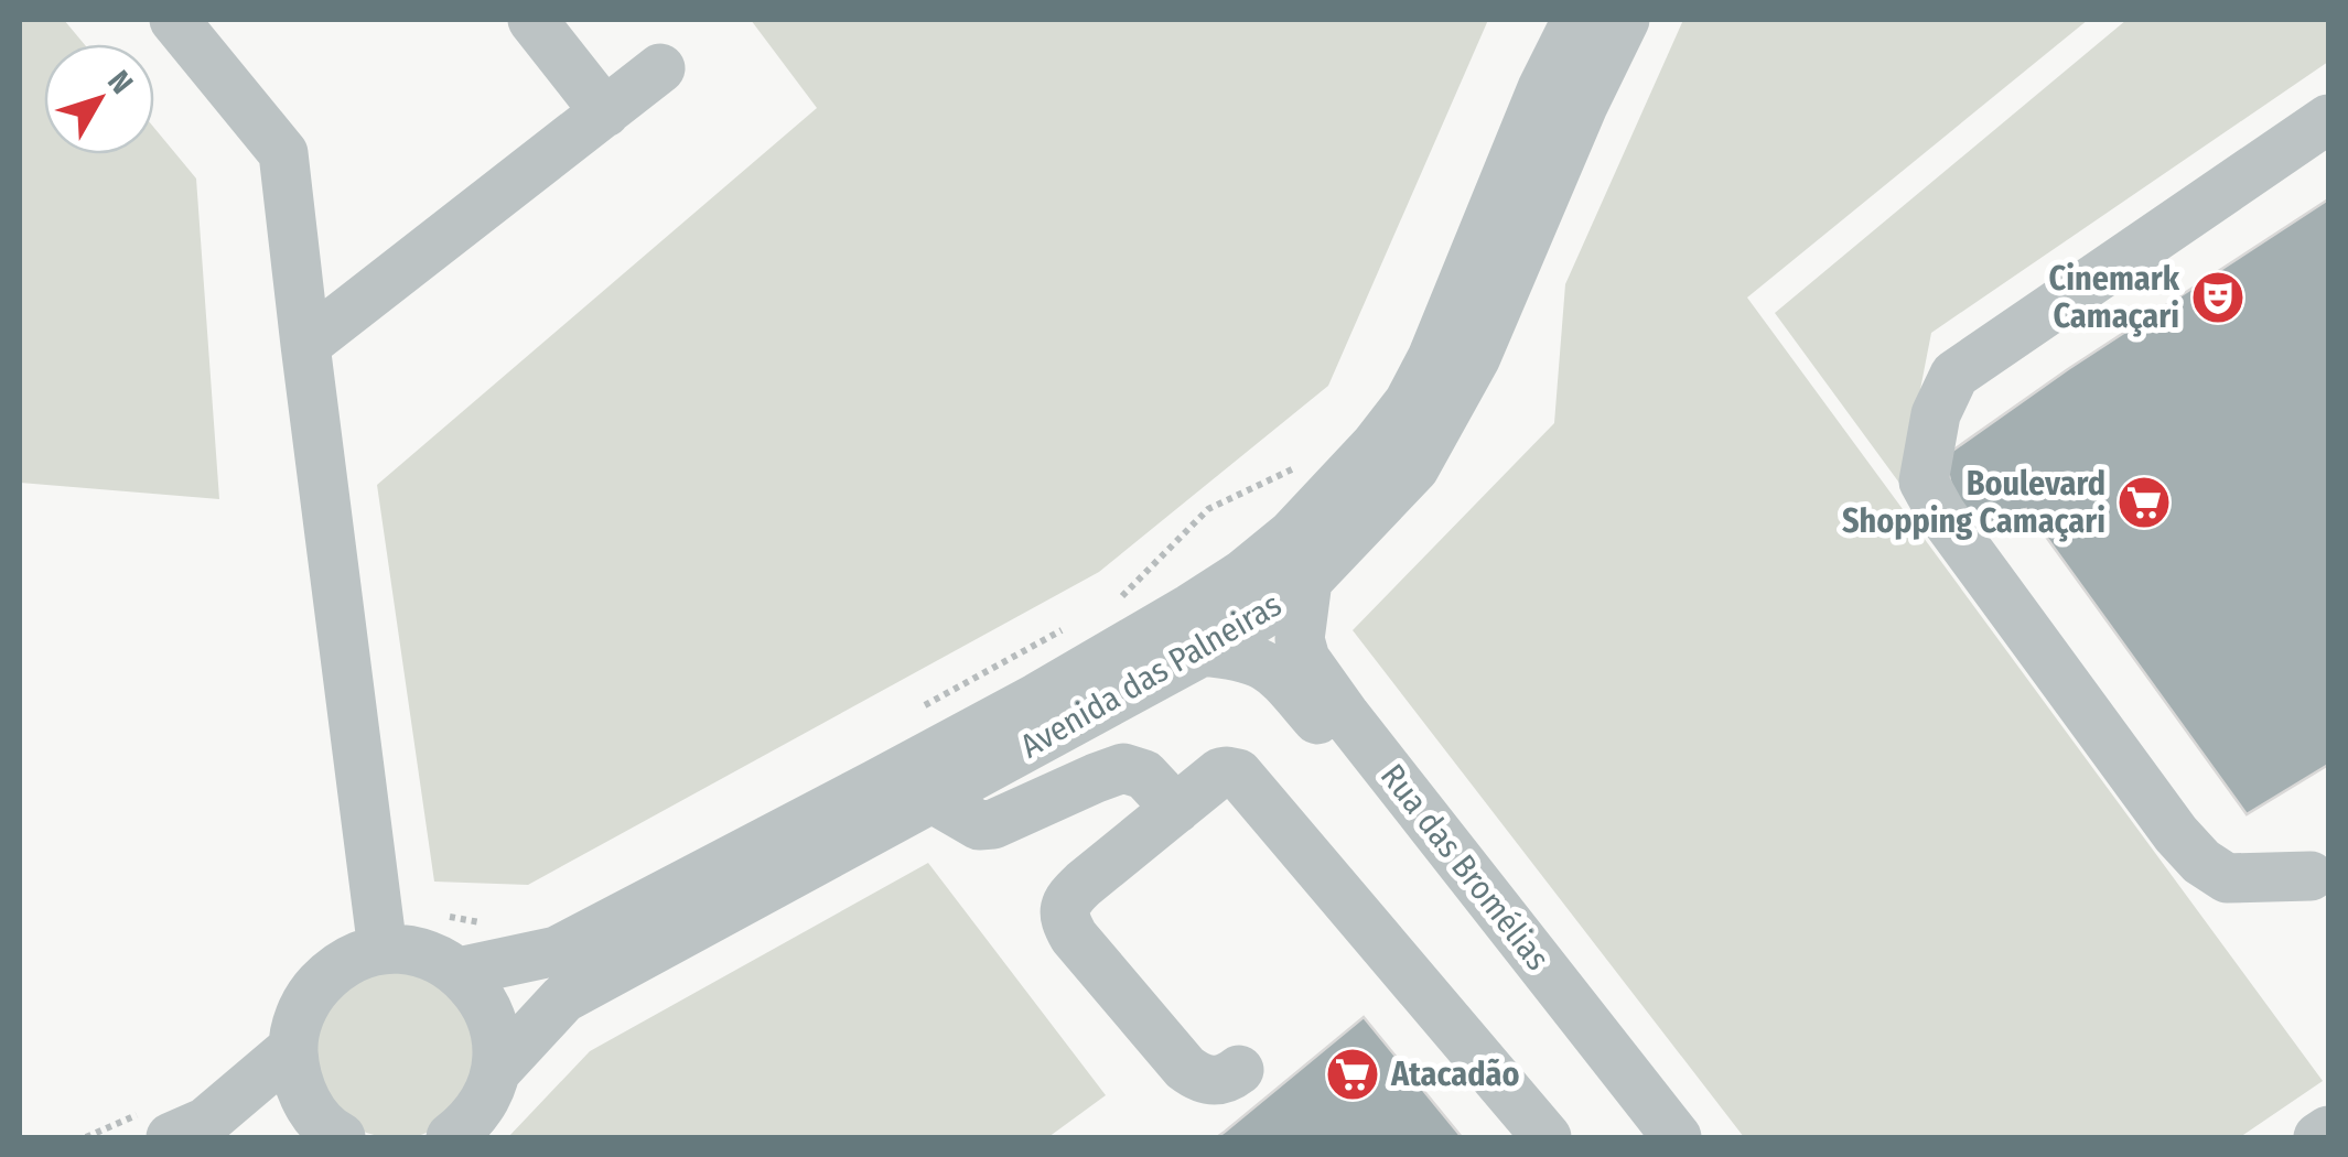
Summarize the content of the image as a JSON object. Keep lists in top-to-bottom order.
{
  "streets": {
    "street": ["Avenida das Palneiras", "Rua das Bromélias"]
  },
  "crossings": [
    ["Avenida das Palneiras", "Rua das Bromélias"]
  ],
  "places": {
    "theatre": ["Cinemark Camaçari"],
    "supermarket": ["Boulevard Shopping Camaçari", "Atacadão"]
  },
  "north": "top right"
}
